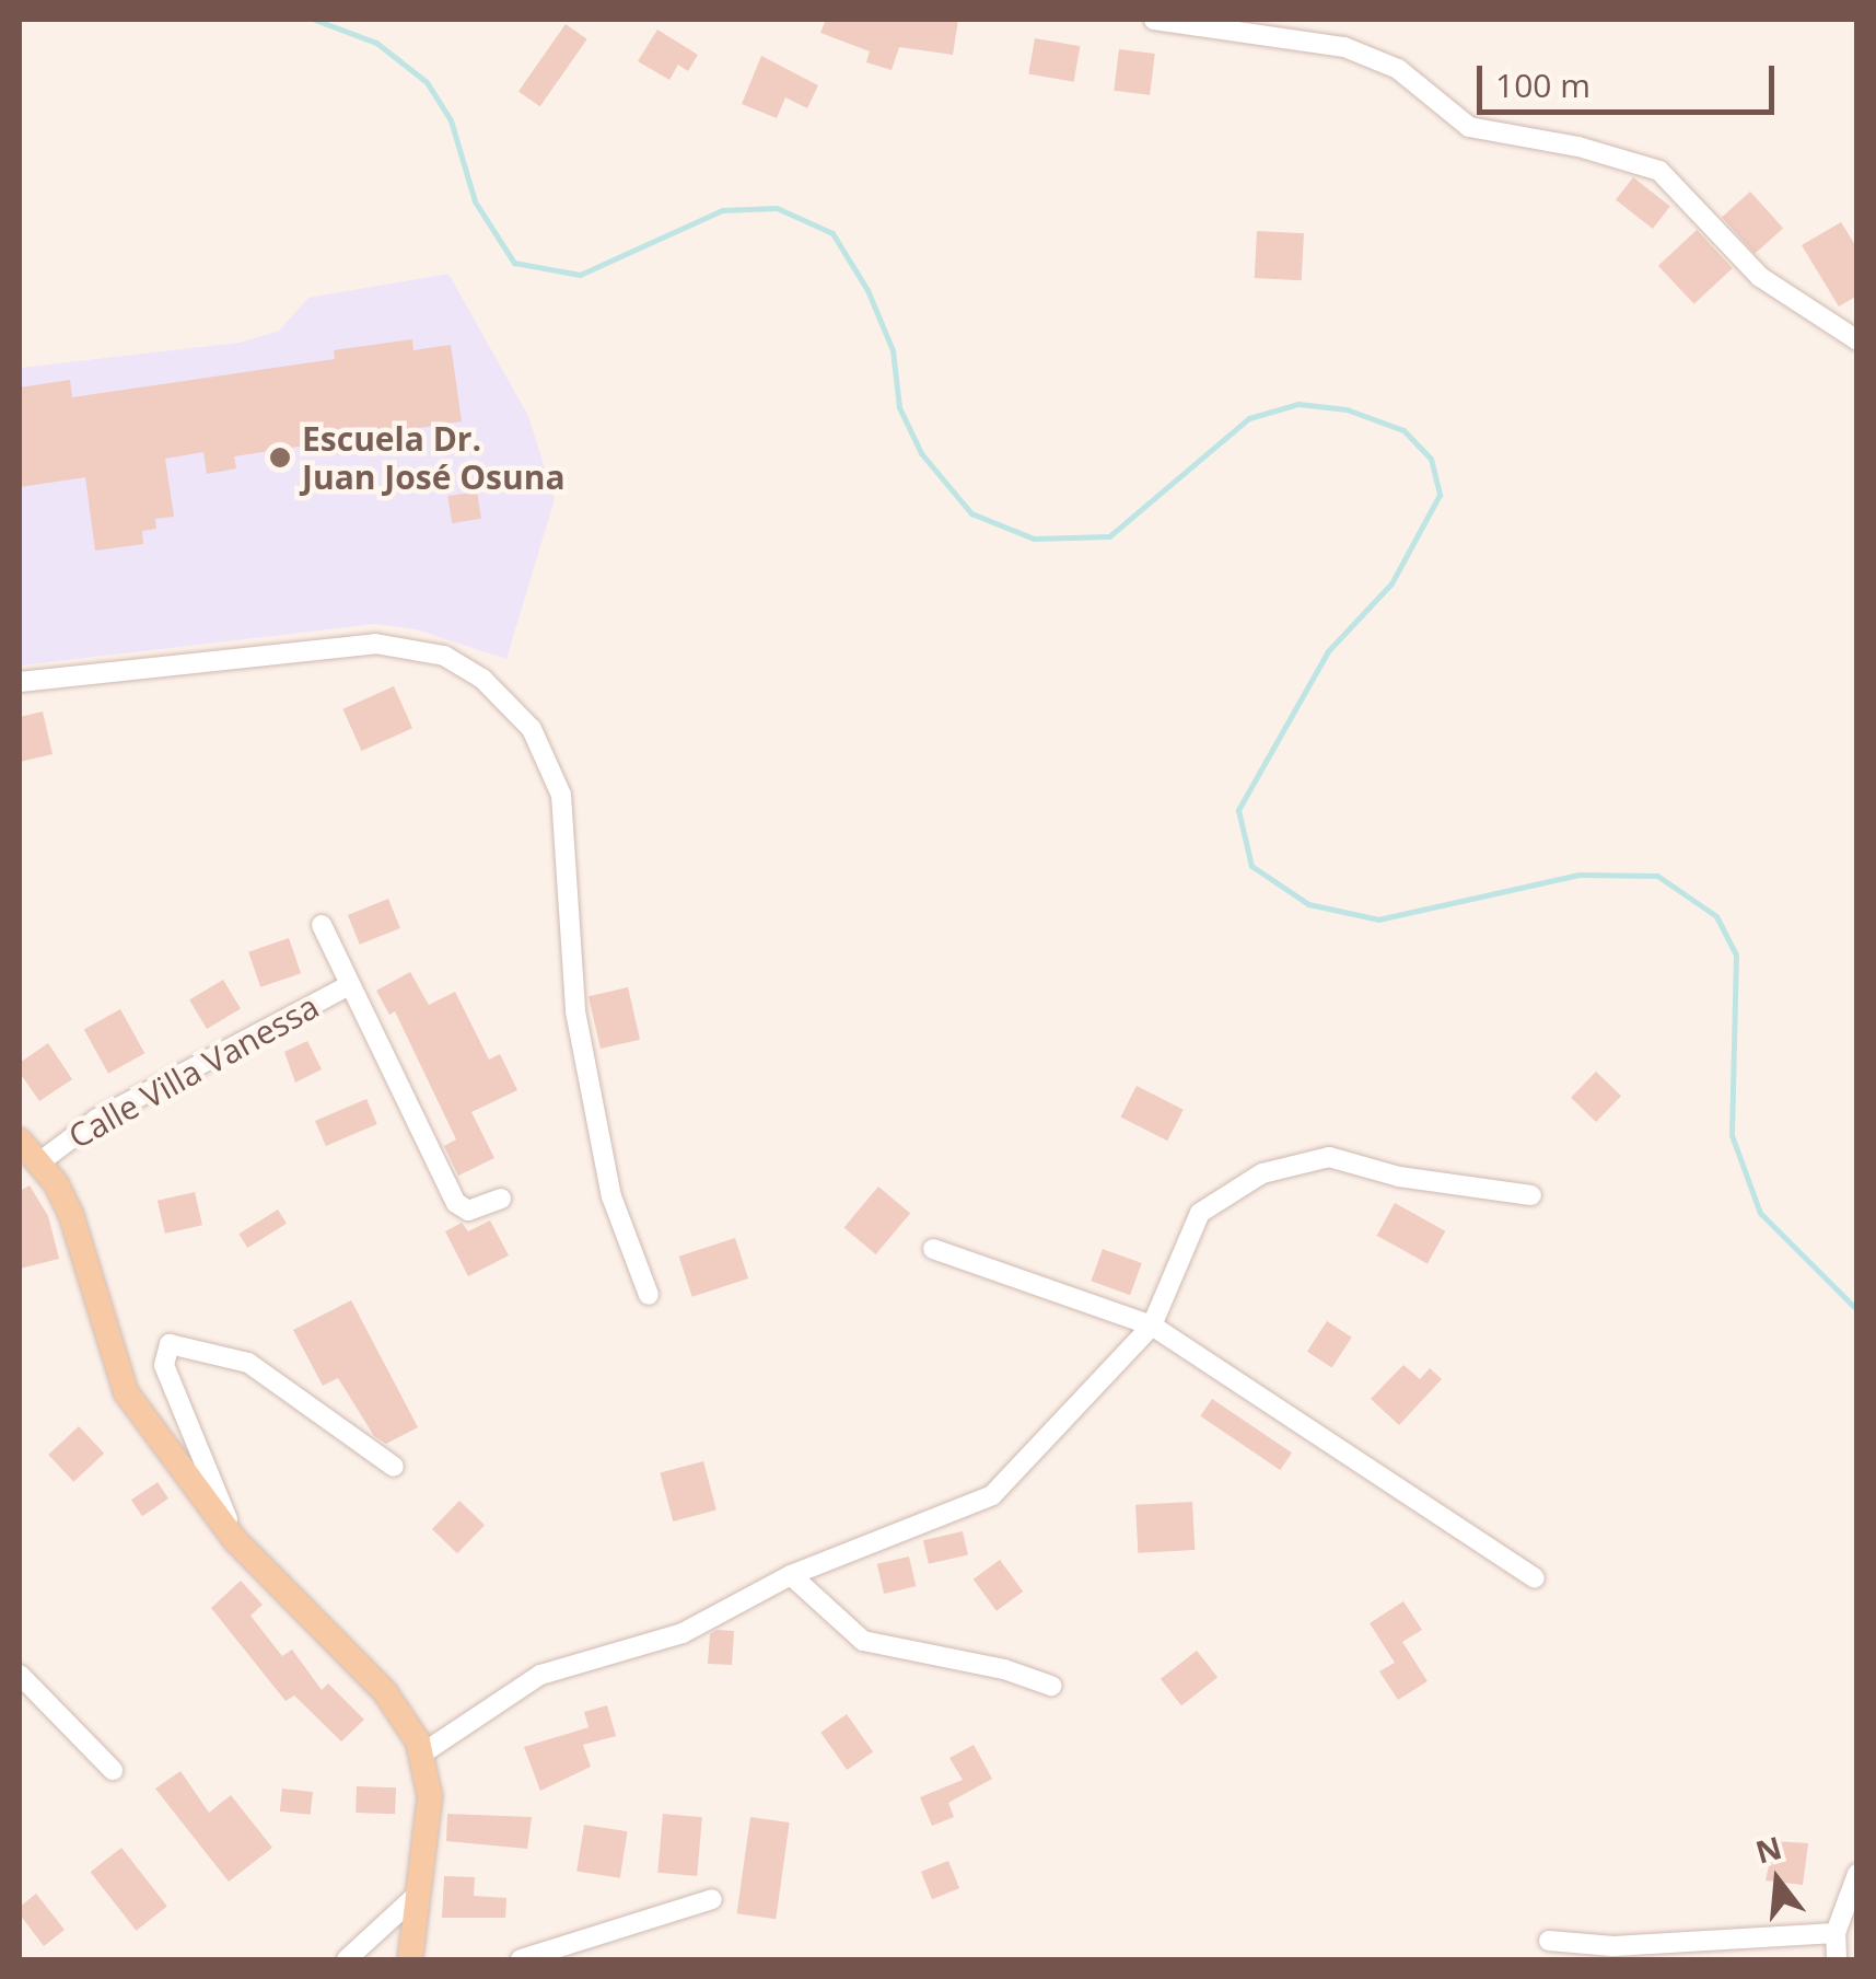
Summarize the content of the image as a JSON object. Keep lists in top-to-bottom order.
{
  "streets": {
    "street": ["Calle Villa Vanessa"]
  },
  "places": ["Escuela Dr. Juan José Osuna"],
  "scale_bar": "100 m",
  "north": "top"
}
